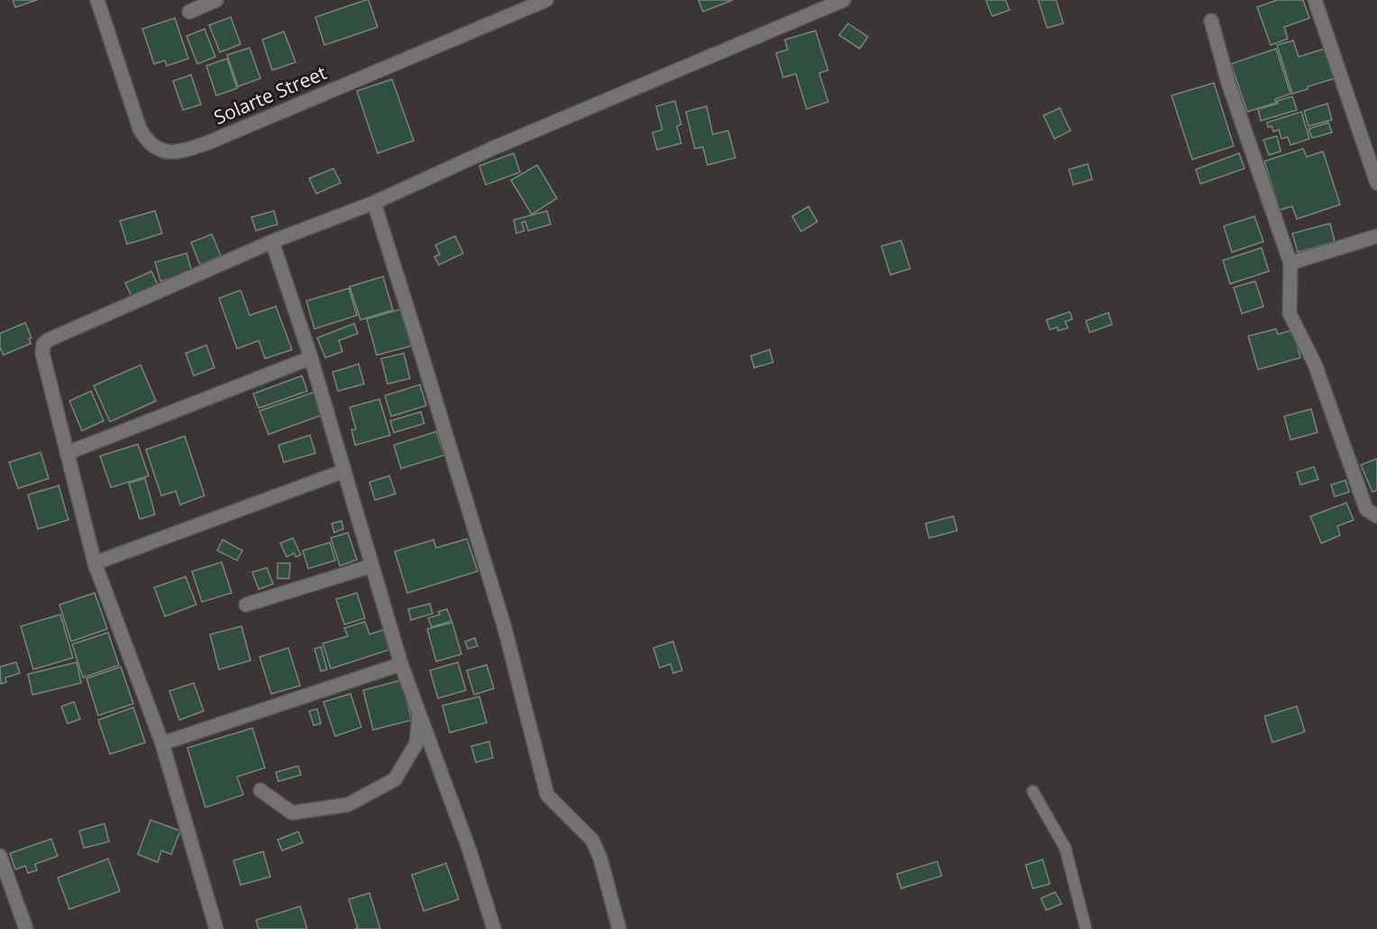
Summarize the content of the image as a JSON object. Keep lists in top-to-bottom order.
{
  "streets": {
    "street": ["Solarte Street"]
  }
}
